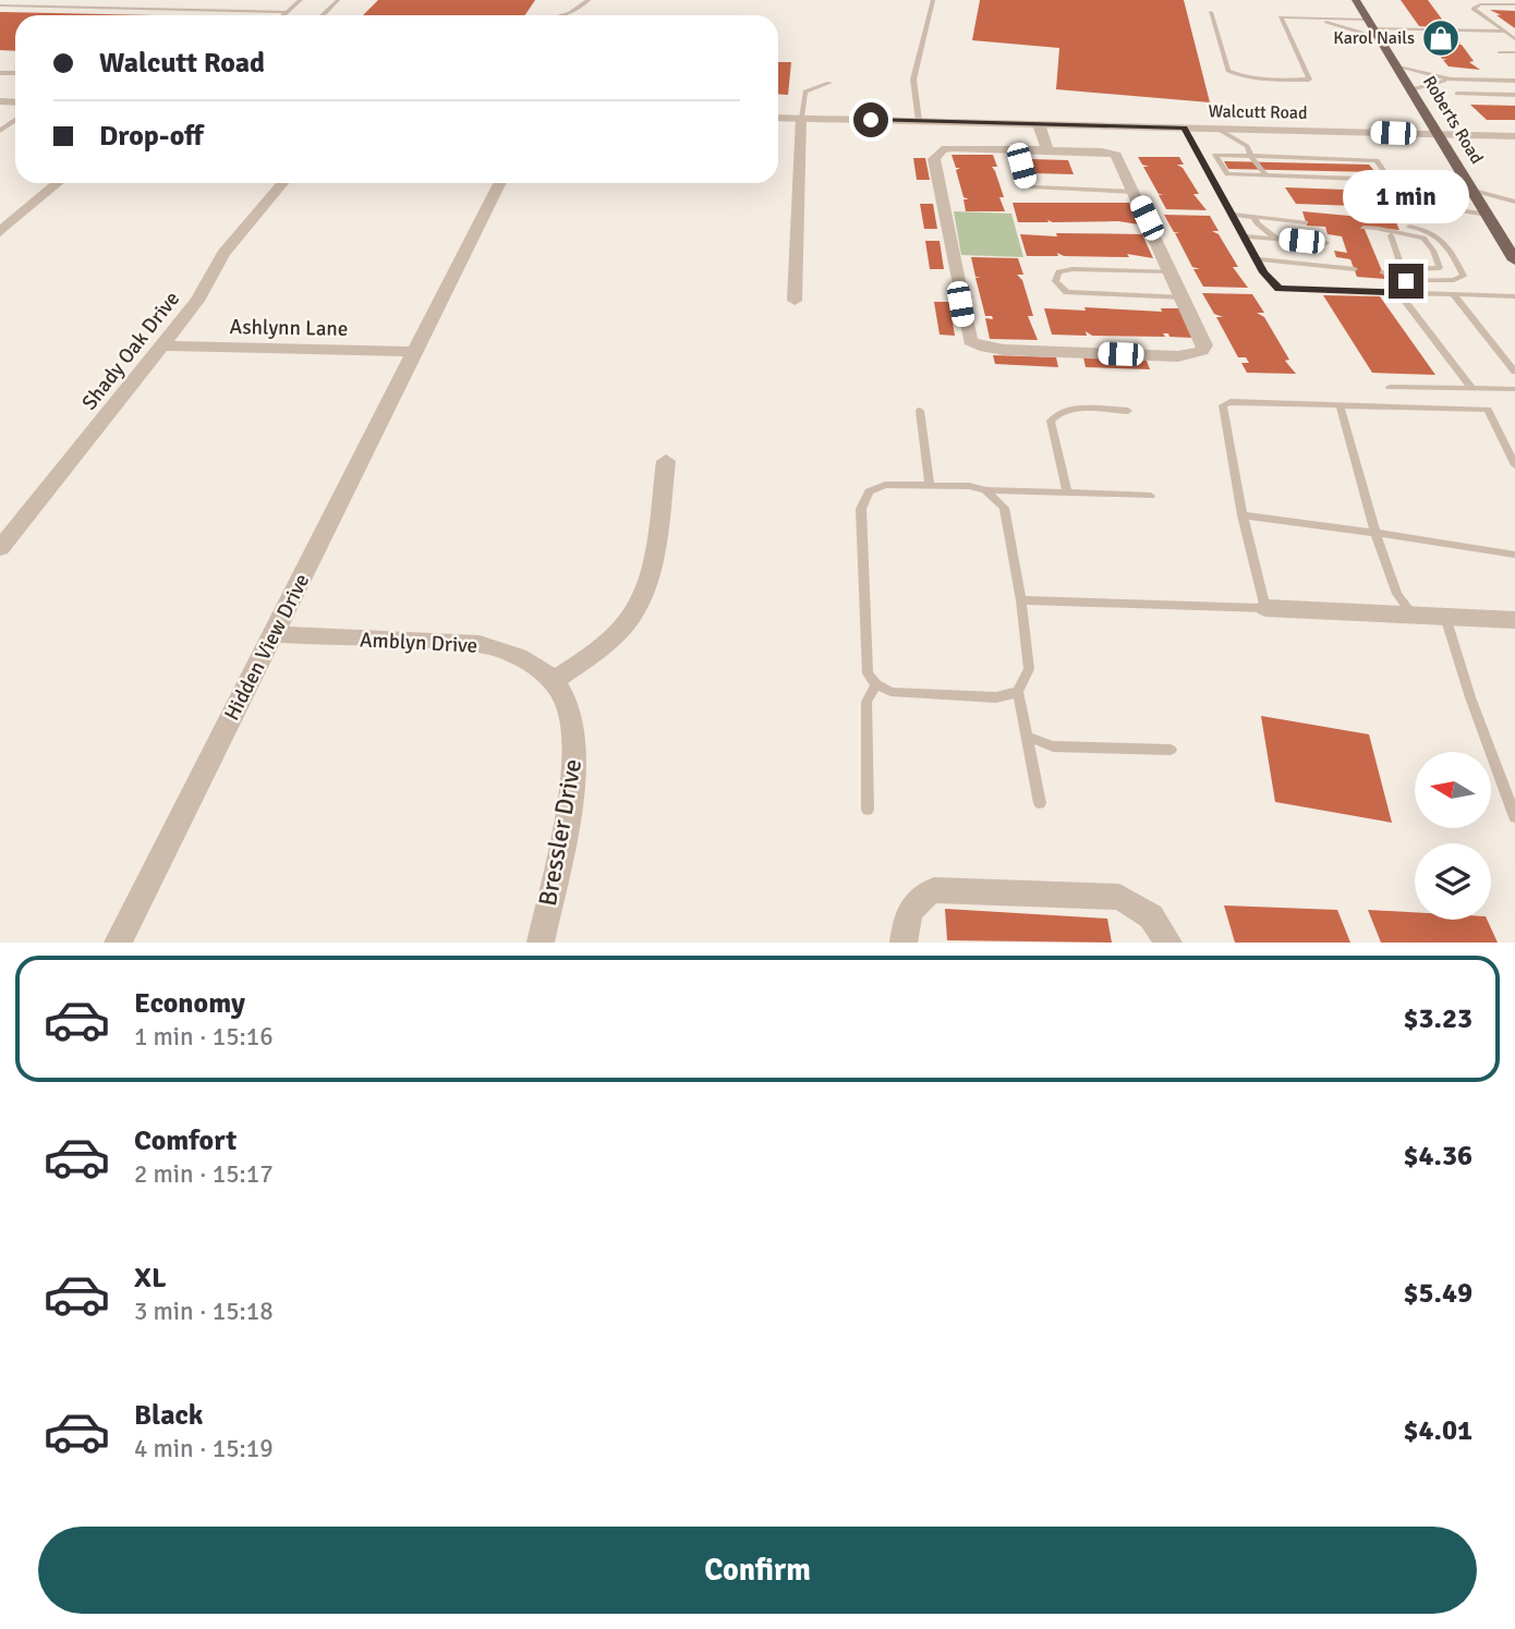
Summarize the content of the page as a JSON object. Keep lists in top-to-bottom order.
{
  "streets": {
    "main road": ["Roberts Road"],
    "street": [
      "Walcutt Road",
      "Ashlynn Lane",
      "Shady Oak Drive",
      "Amblyn Drive",
      "Hidden View Drive",
      "Bressler Drive"
    ]
  },
  "crossings": [
    ["Walcutt Road", "Roberts Road"],
    ["Ashlynn Lane", "Shady Oak Drive"],
    ["Ashlynn Lane", "Hidden View Drive"],
    ["Amblyn Drive", "Hidden View Drive"],
    ["Amblyn Drive", "Bressler Drive"]
  ],
  "places": {
    "shop": ["Karol Nails"]
  },
  "north": "left",
  "page": {
    "banner": ["Walcutt Road", "Drop-off"],
    "bubble": "1 min",
    "list": [
      {
        "name": "Economy",
        "note": "1 min · 15:16",
        "value": "$3.23"
      },
      {
        "name": "Comfort",
        "note": "2 min · 15:17",
        "value": "$4.36"
      },
      {
        "name": "XL",
        "note": "3 min · 15:18",
        "value": "$5.49"
      },
      {
        "name": "Black",
        "note": "4 min · 15:19",
        "value": "$4.01"
      }
    ],
    "buttons": "Confirm"
  }
}
